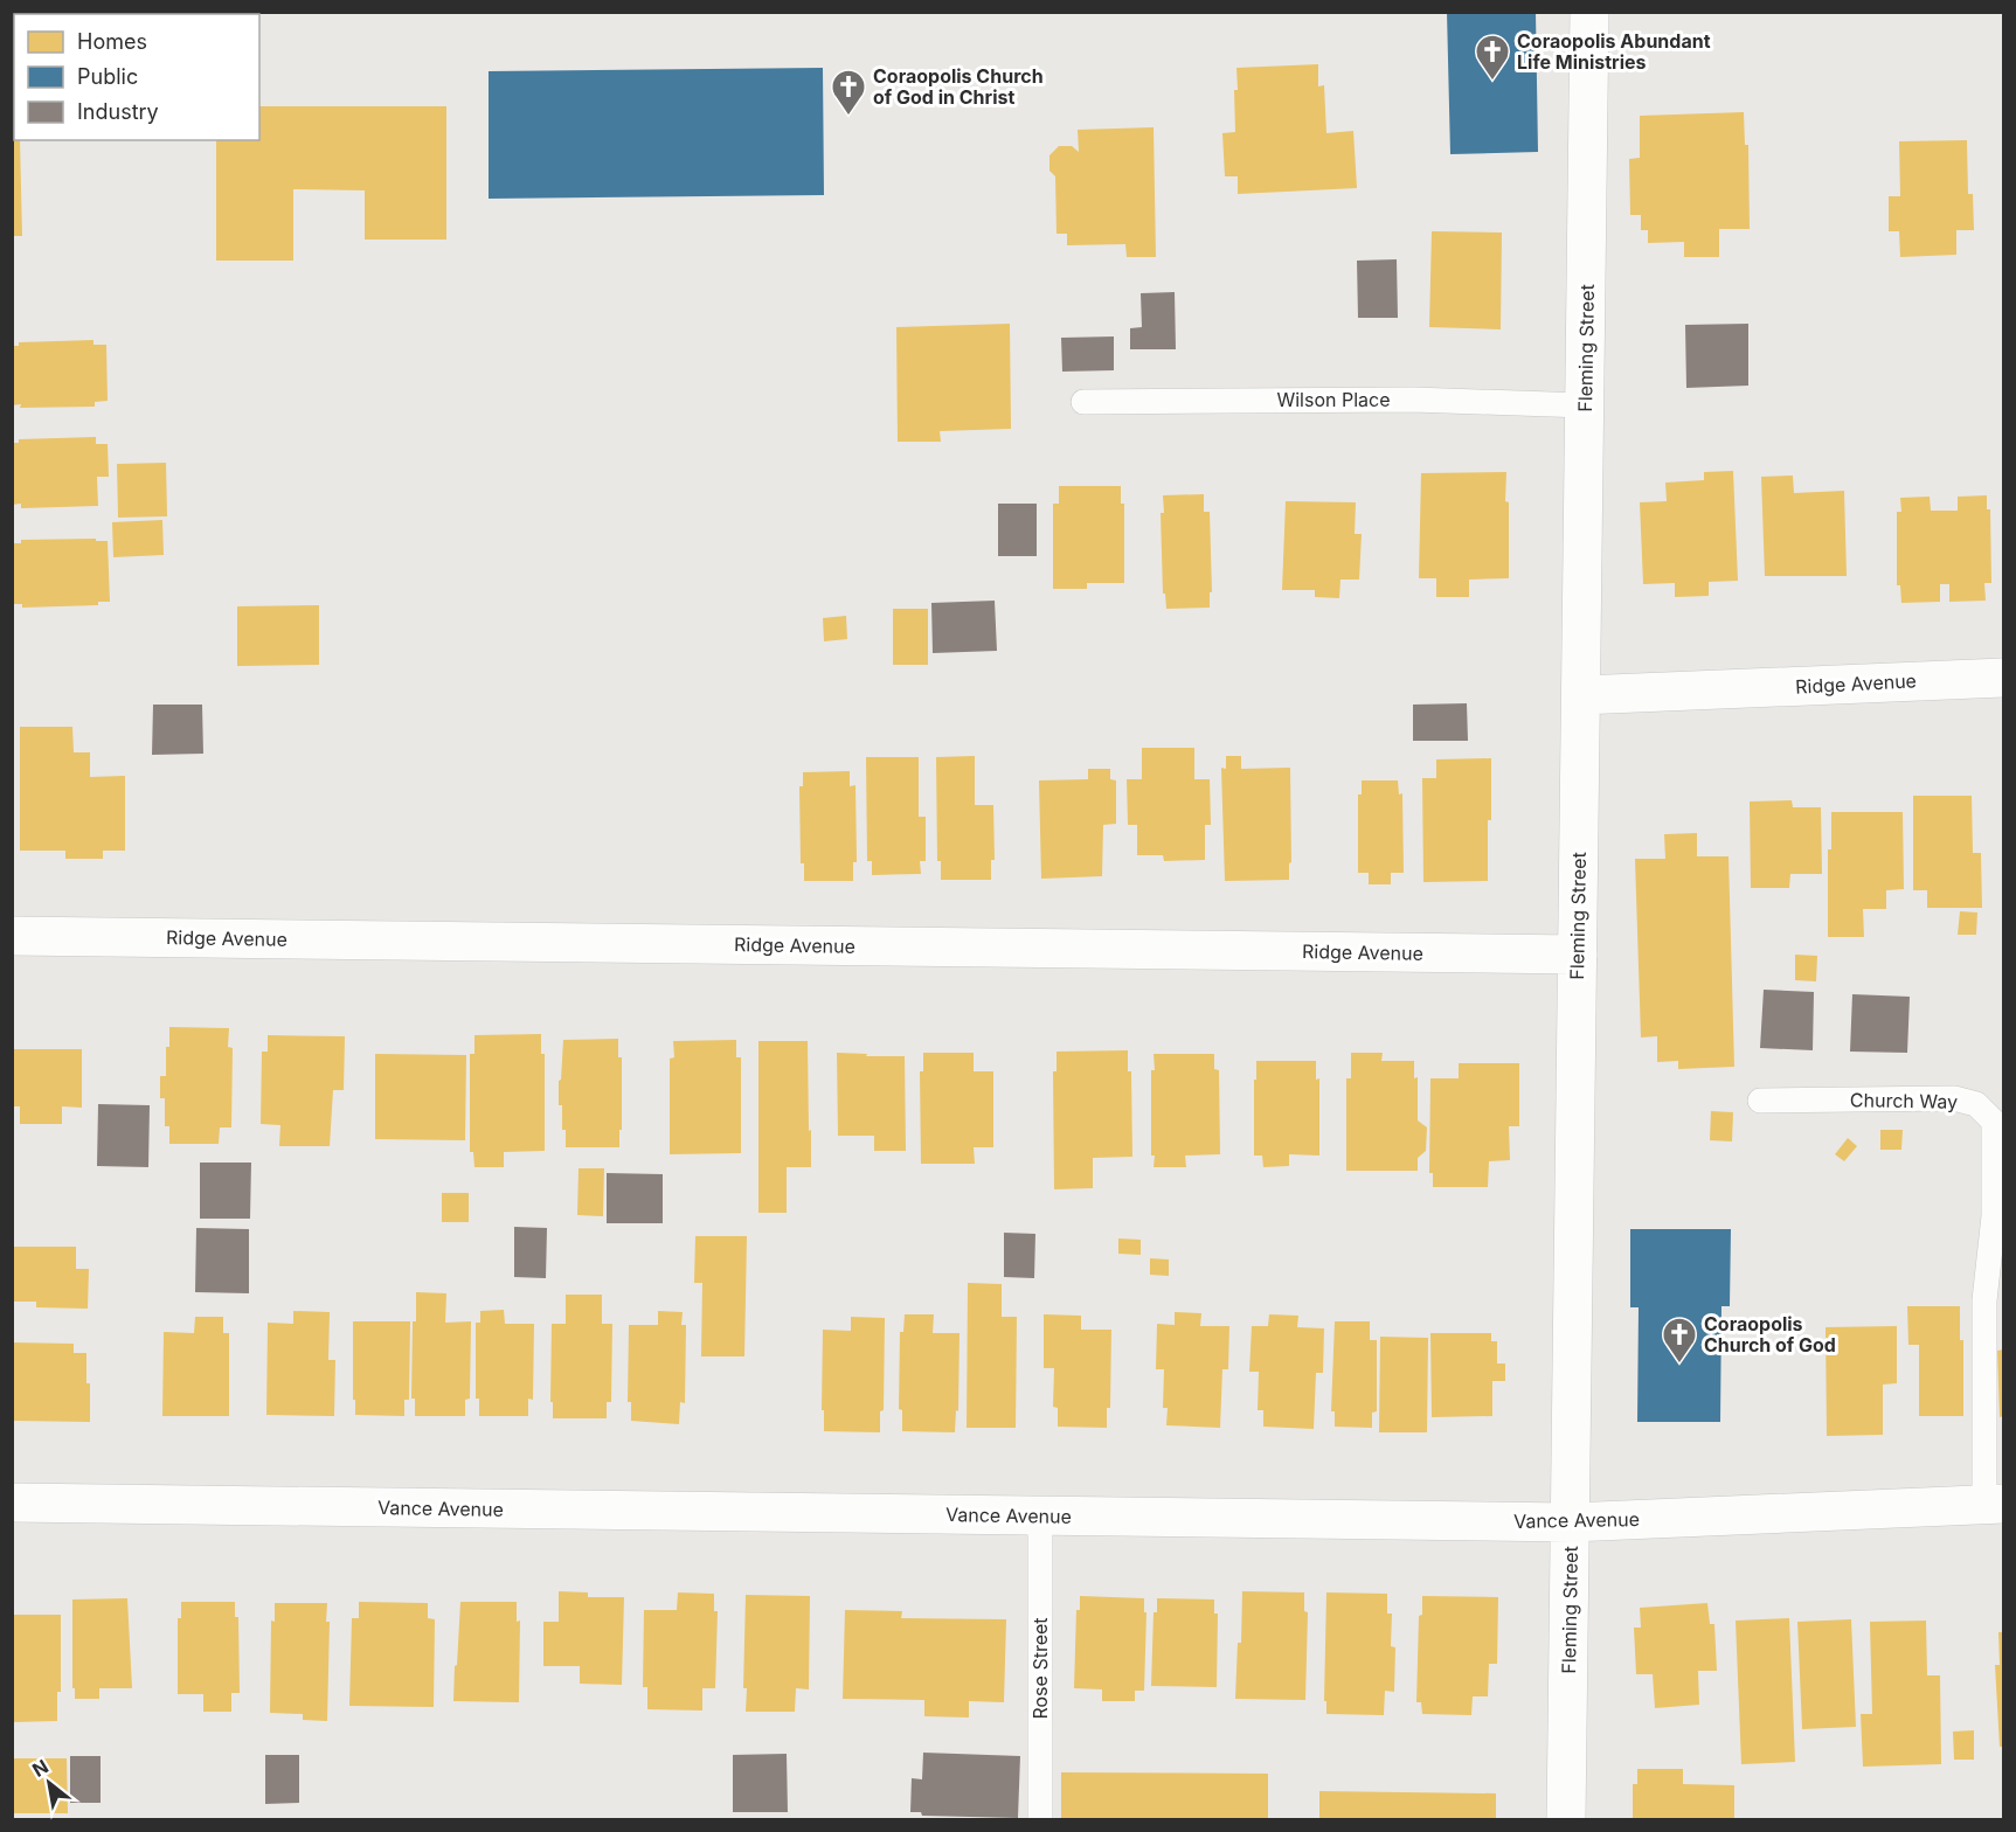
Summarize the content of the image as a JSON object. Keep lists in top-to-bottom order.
{
  "streets": {
    "street": ["Fleming Street", "Ridge Avenue", "Vance Avenue"],
    "lane": ["Wilson Place", "Church Way", "Rose Street"]
  },
  "crossings": [
    ["Fleming Street", "Wilson Place"],
    ["Fleming Street", "Ridge Avenue"],
    ["Fleming Street", "Vance Avenue"],
    ["Church Way", "Vance Avenue"],
    ["Vance Avenue", "Rose Street"]
  ],
  "places": {
    "church": ["Coraopolis Abundant Life Ministries", "Coraopolis Church of God in Christ", "Coraopolis Church of God"]
  },
  "legend": ["Homes", "Public", "Industry"],
  "north": "top left"
}
